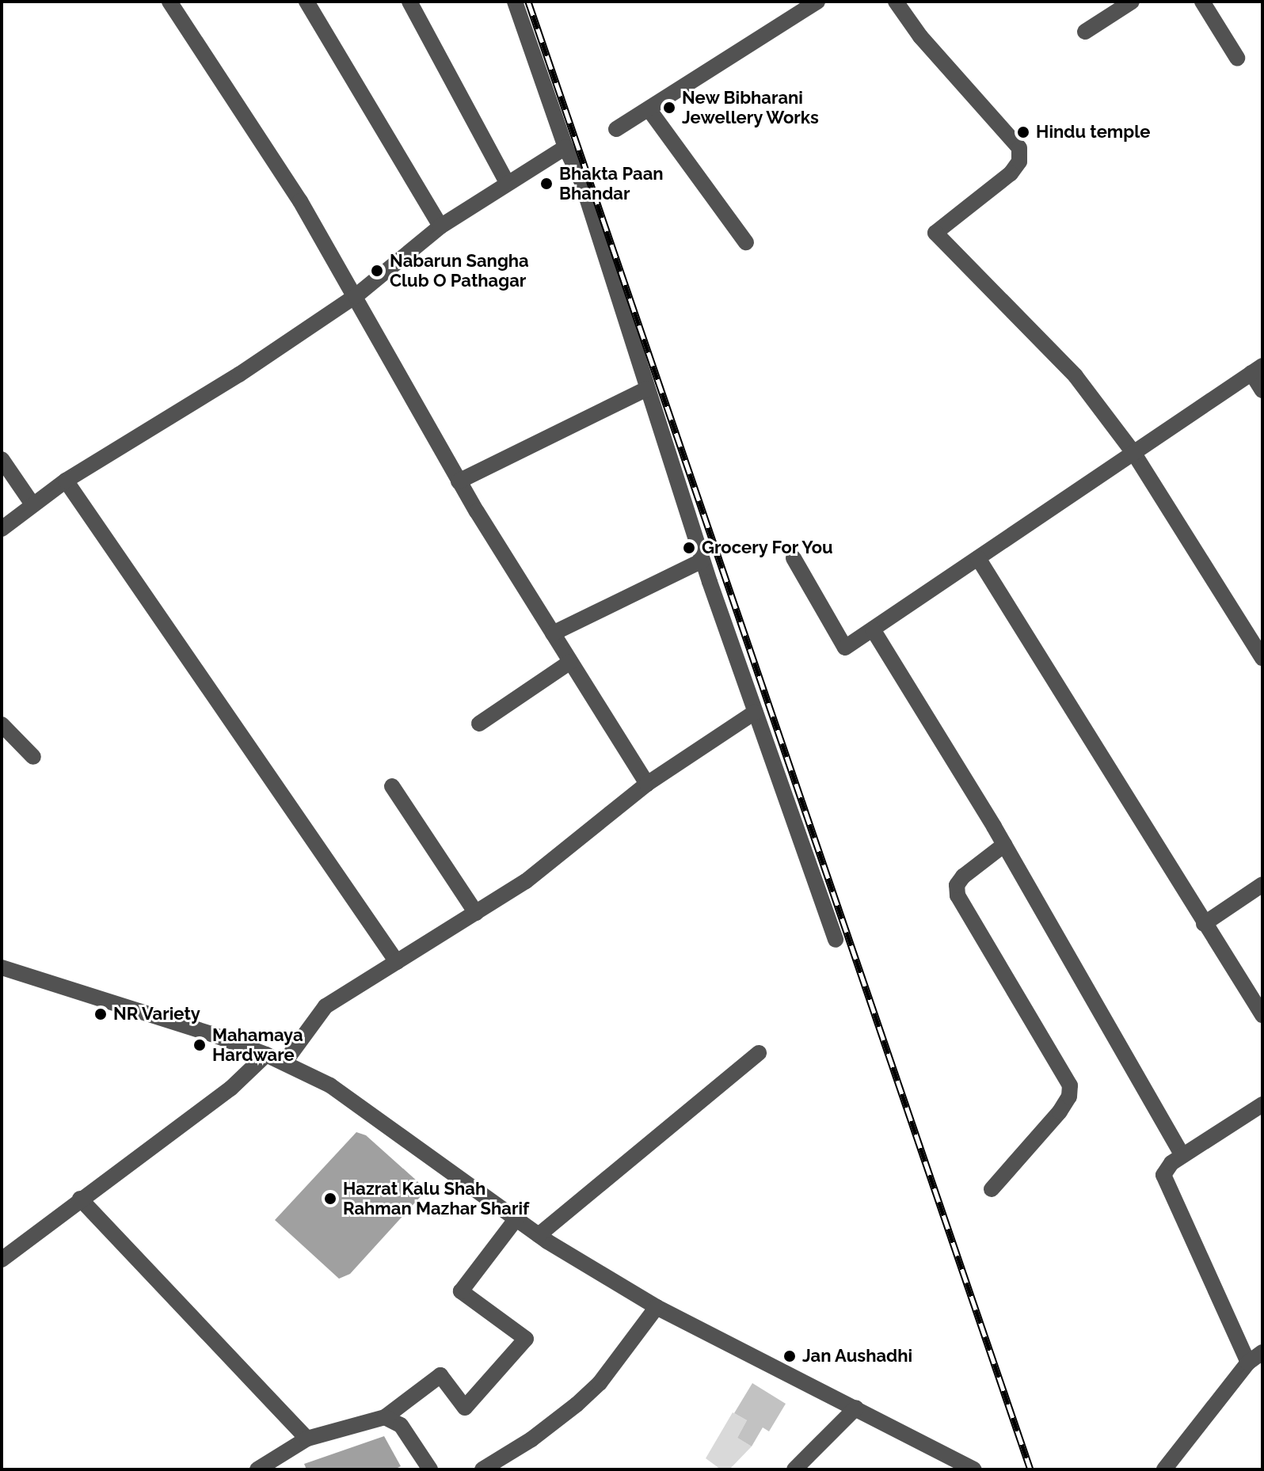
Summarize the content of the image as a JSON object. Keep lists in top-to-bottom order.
{
  "places": [
    "New Bibharani Jewellery Works",
    "Hindu temple",
    "Bhakta Paan Bhandar",
    "Nabarun Sangha Club O Pathagar",
    "Grocery For You",
    "NR Variety",
    "Mahamaya Hardware",
    "Hazrat Kalu Shah Rahman Mazhar Sharif",
    "Jan Aushadhi"
  ]
}
